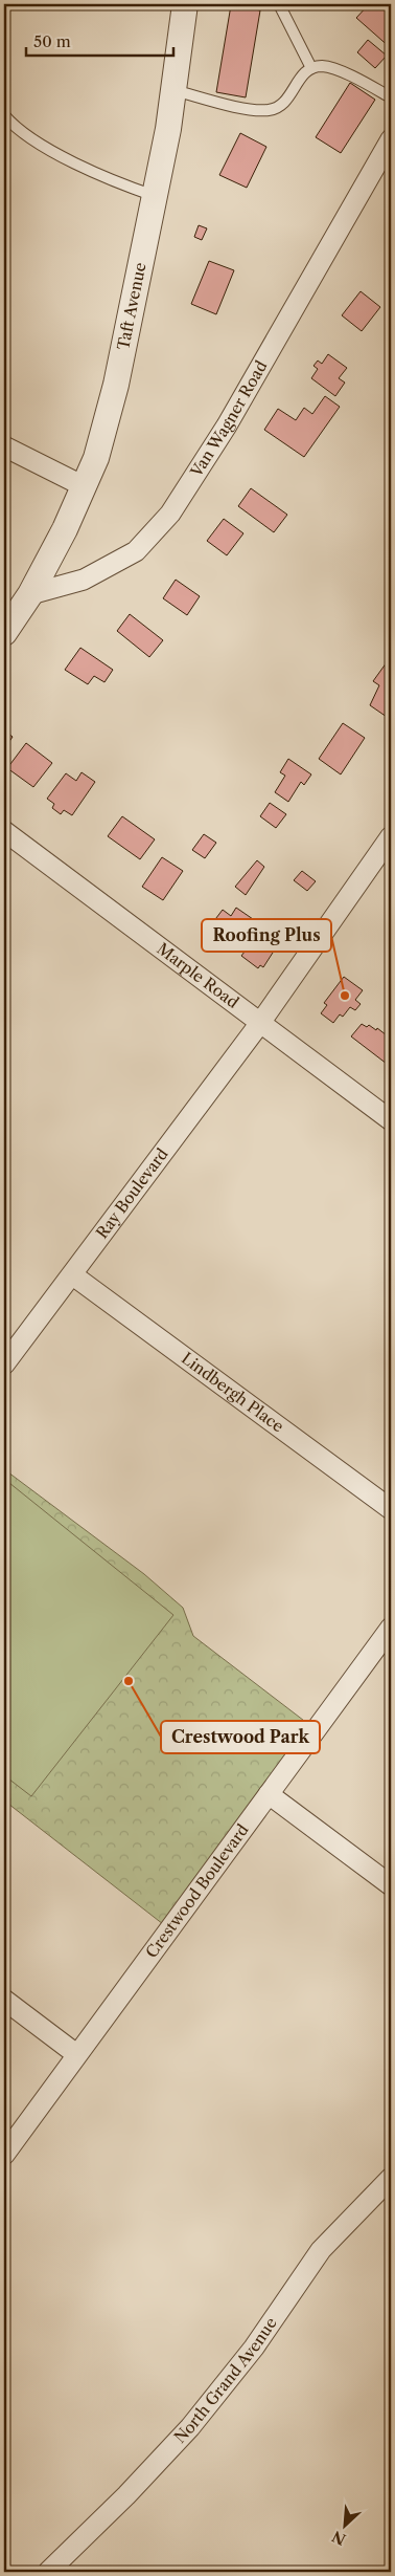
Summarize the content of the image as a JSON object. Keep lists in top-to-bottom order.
{
  "streets": {
    "street": [
      "Taft Avenue",
      "Van Wagner Road",
      "Marple Road",
      "Ray Boulevard",
      "Lindbergh Place",
      "Crestwood Boulevard",
      "North Grand Avenue"
    ]
  },
  "crossings": [
    ["Taft Avenue", "Van Wagner Road"],
    ["Marple Road", "Ray Boulevard"],
    ["Ray Boulevard", "Lindbergh Place"]
  ],
  "places": ["Roofing Plus", "Crestwood Park"],
  "scale_bar": "50 m",
  "north": "bottom left"
}
